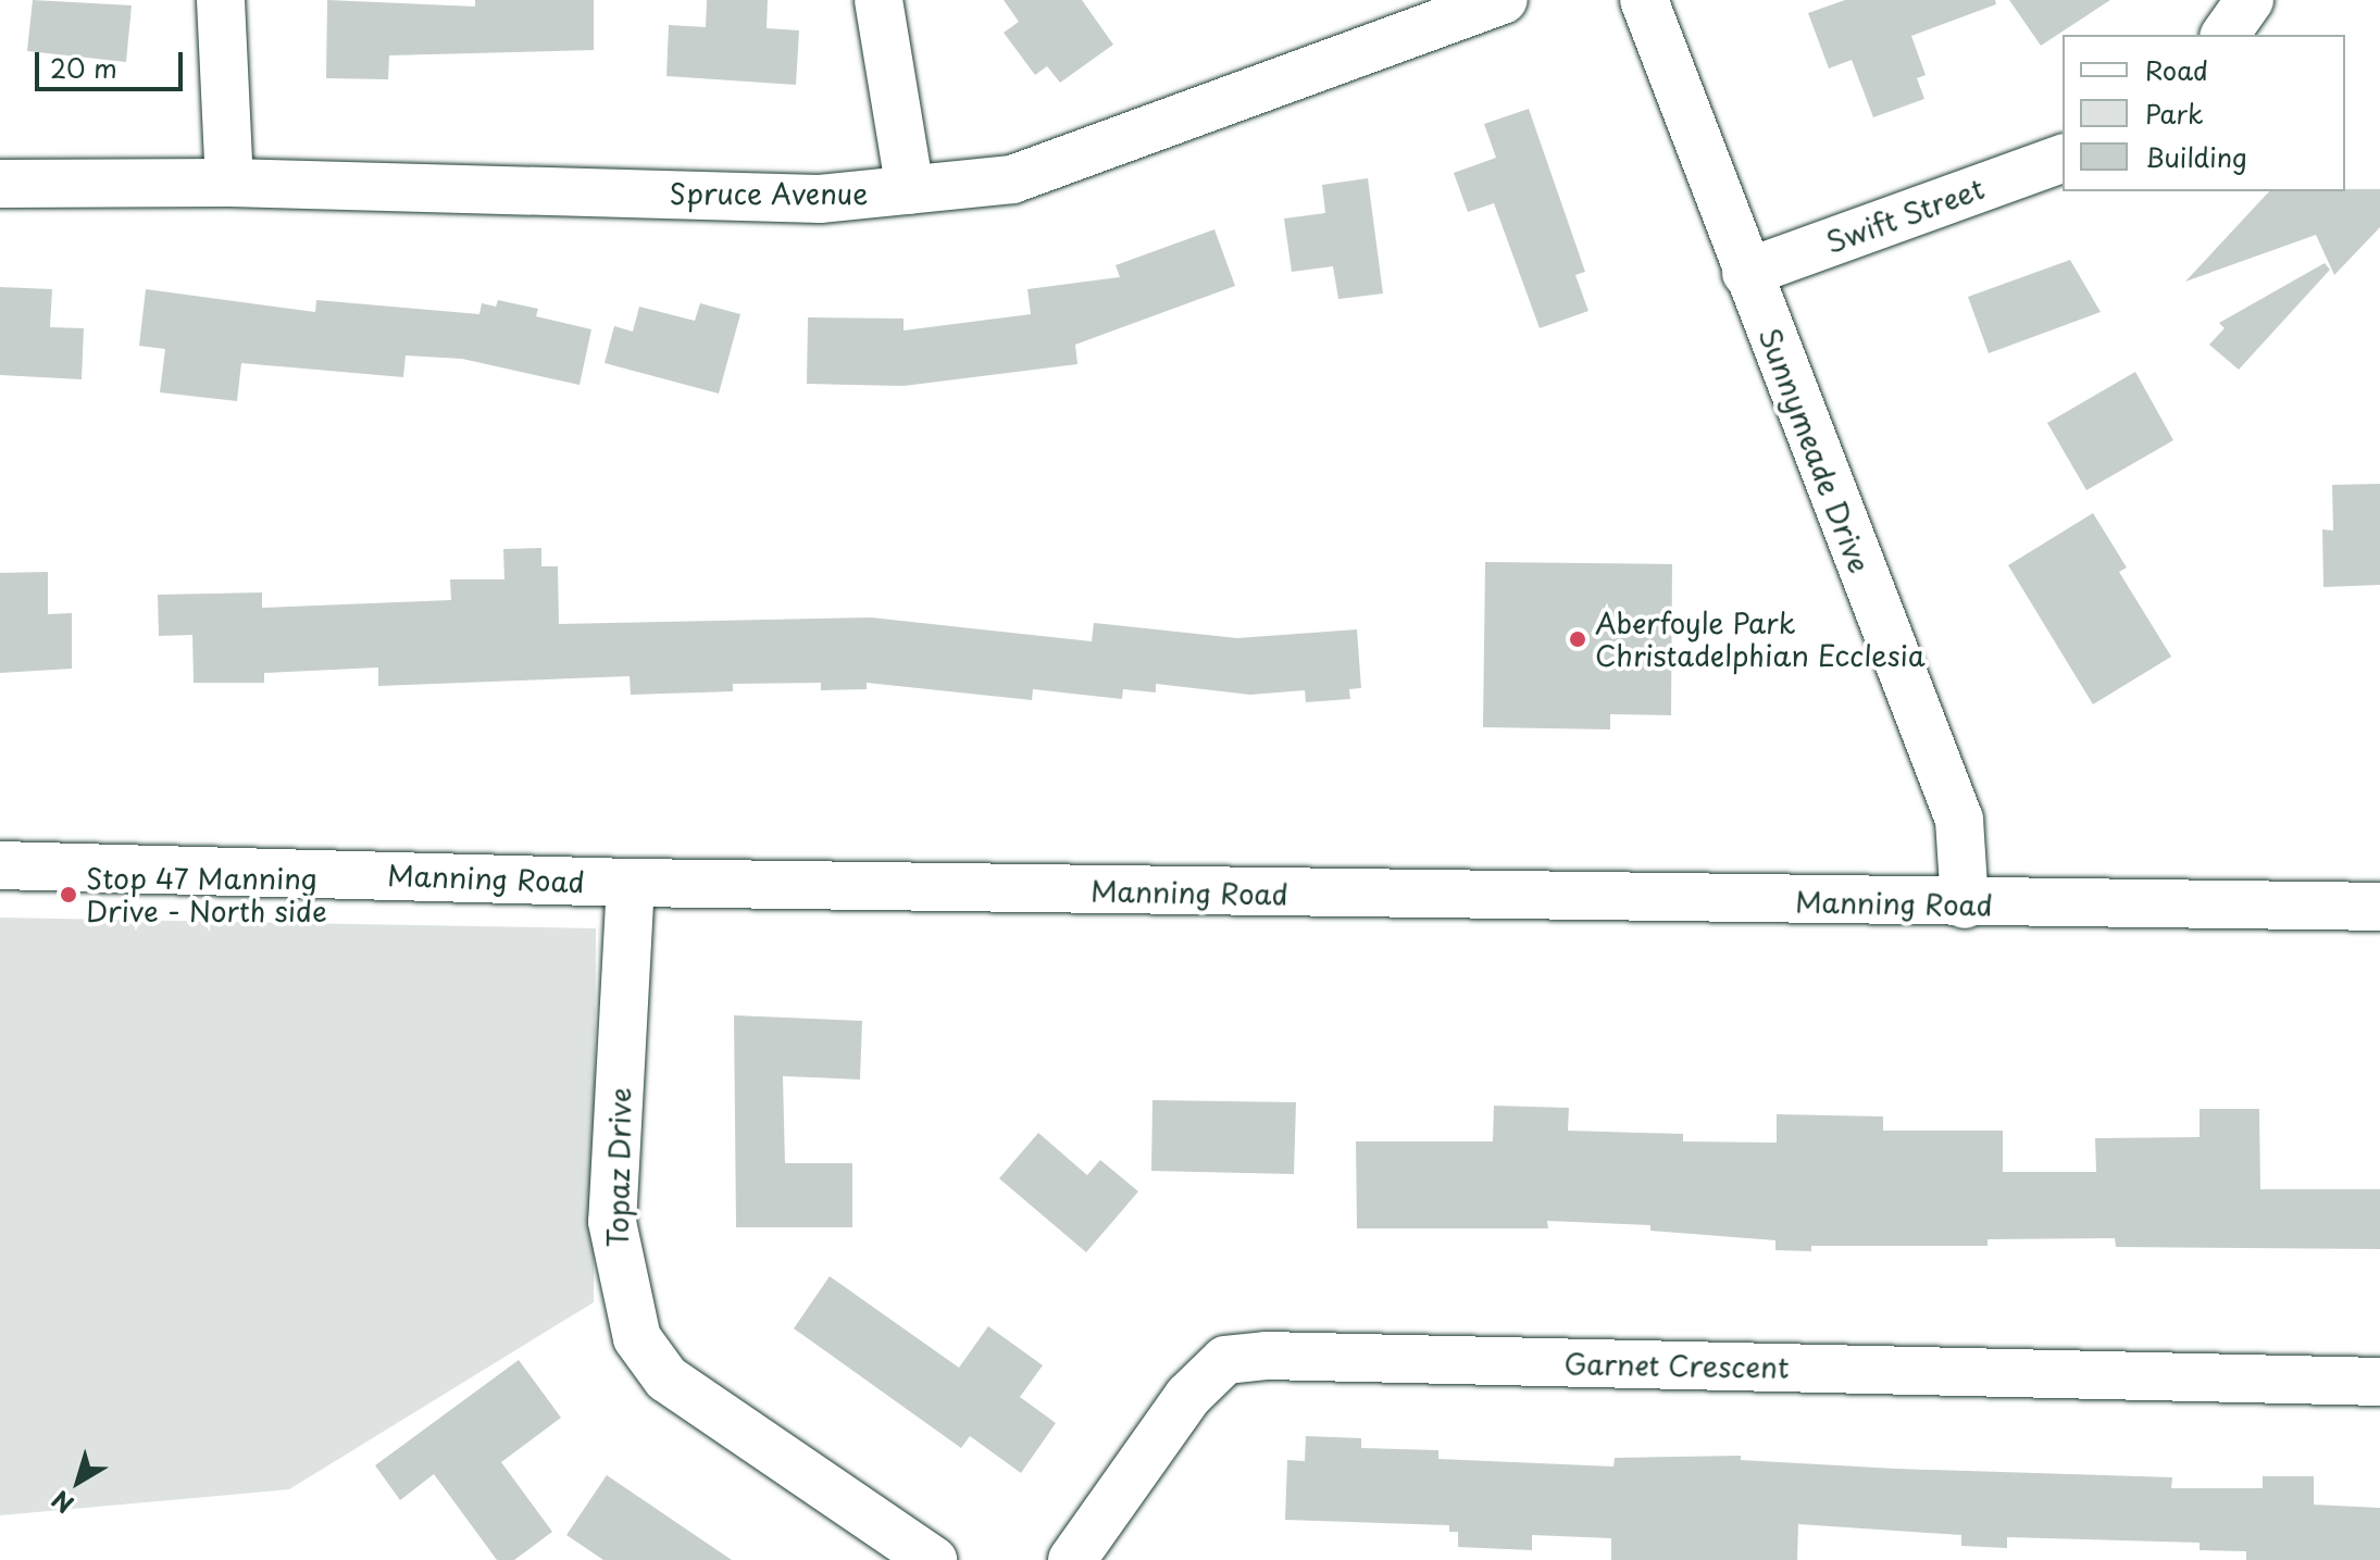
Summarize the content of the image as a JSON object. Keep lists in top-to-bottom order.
{
  "streets": {
    "street": [
      "Spruce Avenue",
      "Swift Street",
      "Sunnymeade Drive",
      "Manning Road",
      "Topaz Drive",
      "Garnet Crescent"
    ]
  },
  "crossings": [
    ["Swift Street", "Sunnymeade Drive"],
    ["Sunnymeade Drive", "Manning Road"],
    ["Manning Road", "Topaz Drive"]
  ],
  "places": ["Aberfoyle Park Christadelphian Ecclesia", "Stop 47 Manning Drive - North side"],
  "legend": ["Road", "Park", "Building"],
  "scale_bar": "20 m",
  "north": "bottom left"
}
